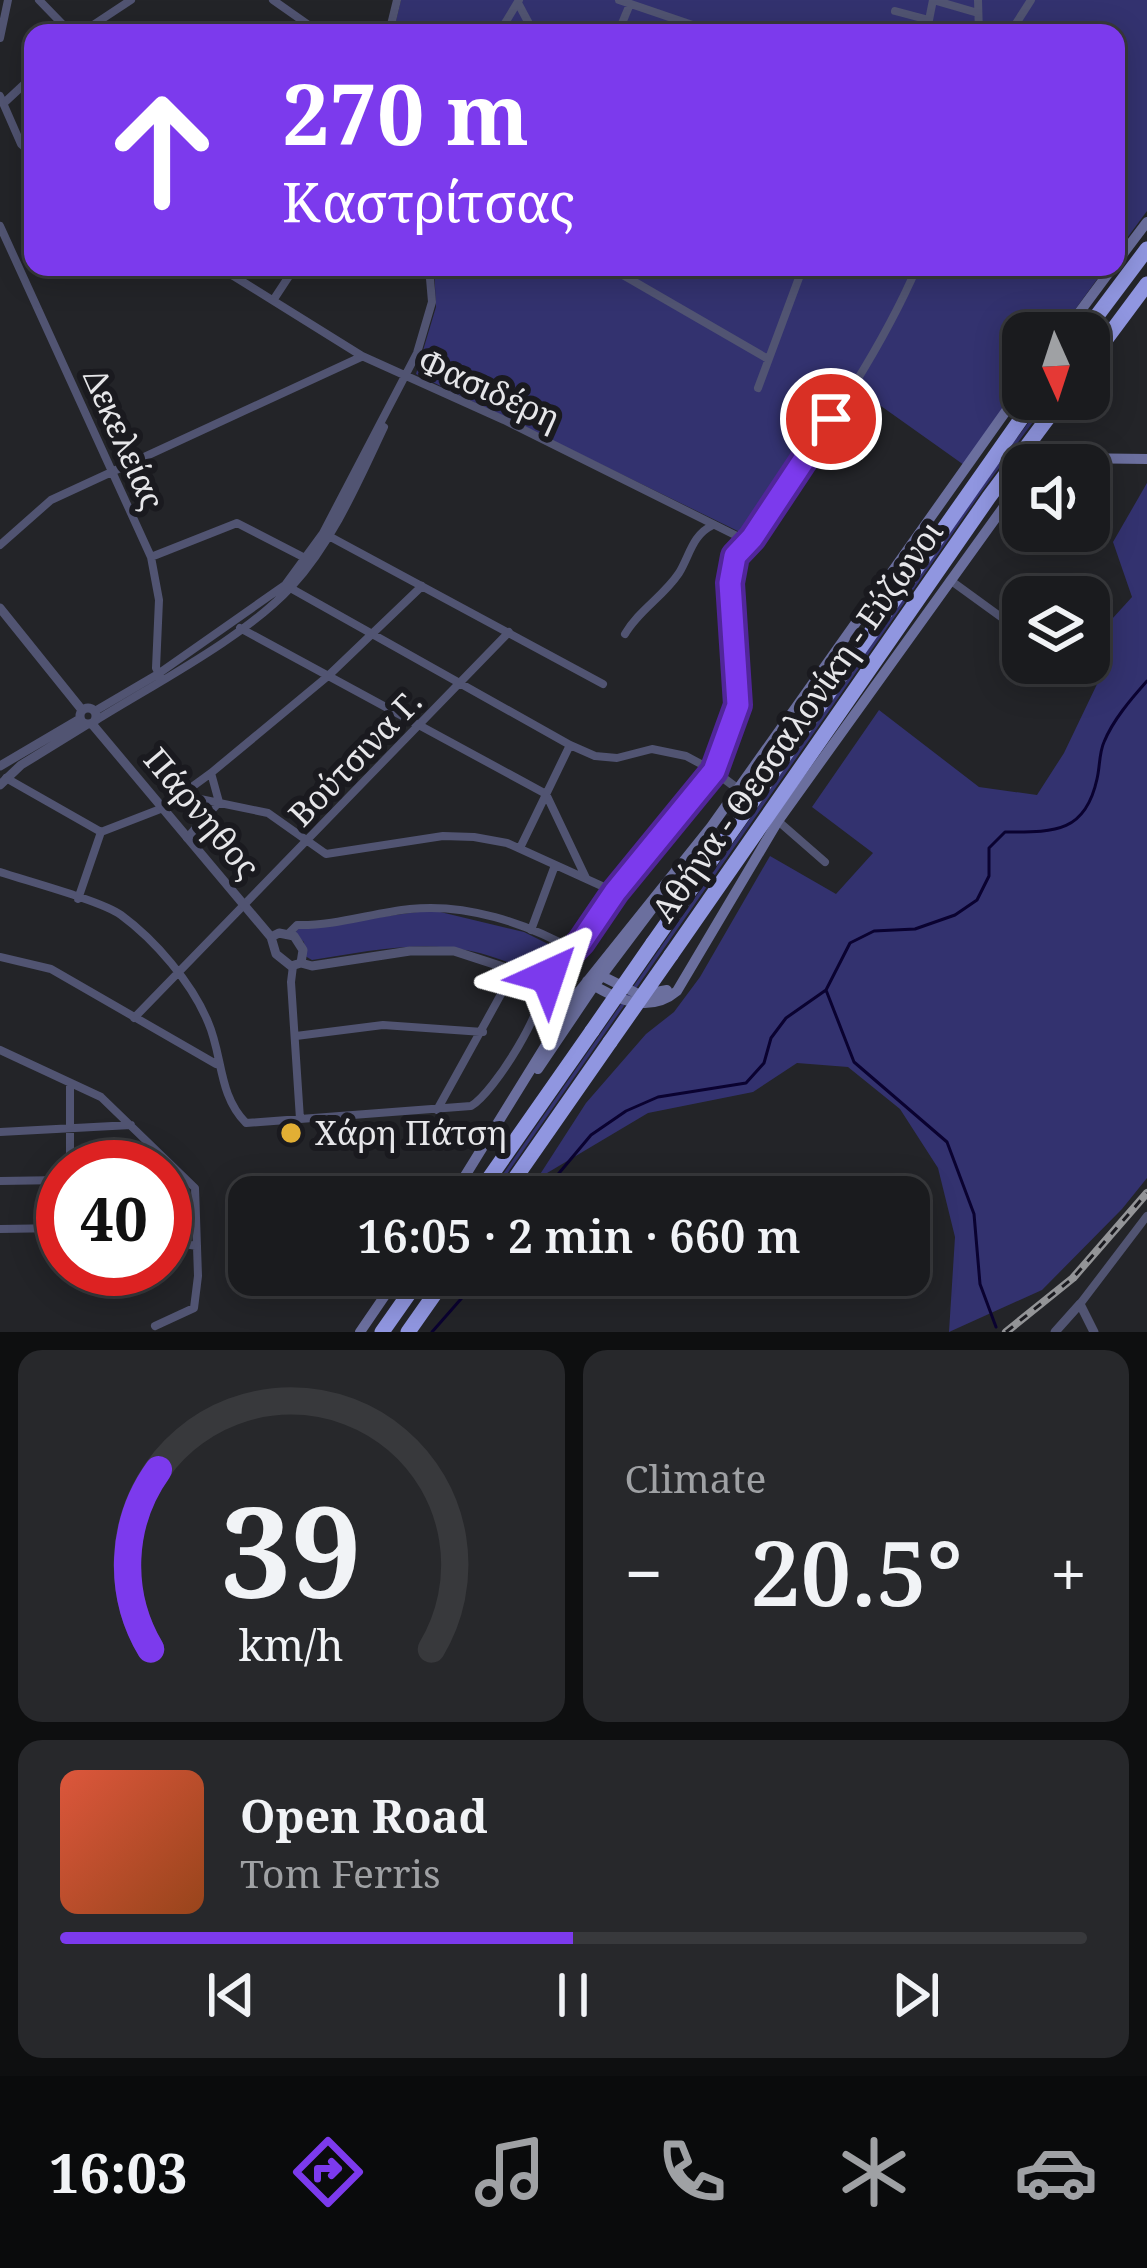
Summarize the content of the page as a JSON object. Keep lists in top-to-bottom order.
{
  "streets": {
    "highway": ["Αθήνα - Θεσσαλονίκη - Εύζωνοι"],
    "street": [
      "Φασιδέρη",
      "Δεκελείας",
      "Βούτσινα Γ.",
      "Πάρνηθος"
    ]
  },
  "crossings": [
    ["Βούτσινα Γ.", "Πάρνηθος"]
  ],
  "places": ["Χάρη Πάτση"],
  "north": "bottom",
  "page": {
    "turn": ["270 m", "Καστρίτσας"],
    "limit": "40",
    "trip": "16:05 · 2 min · 660 m",
    "tile": "Climate",
    "heat": ["−", "20.5°", "+"],
    "song": ["Open Road", "Tom Ferris"],
    "tabs": "16:03",
    "gauge": ["39", "km/h"]
  }
}
